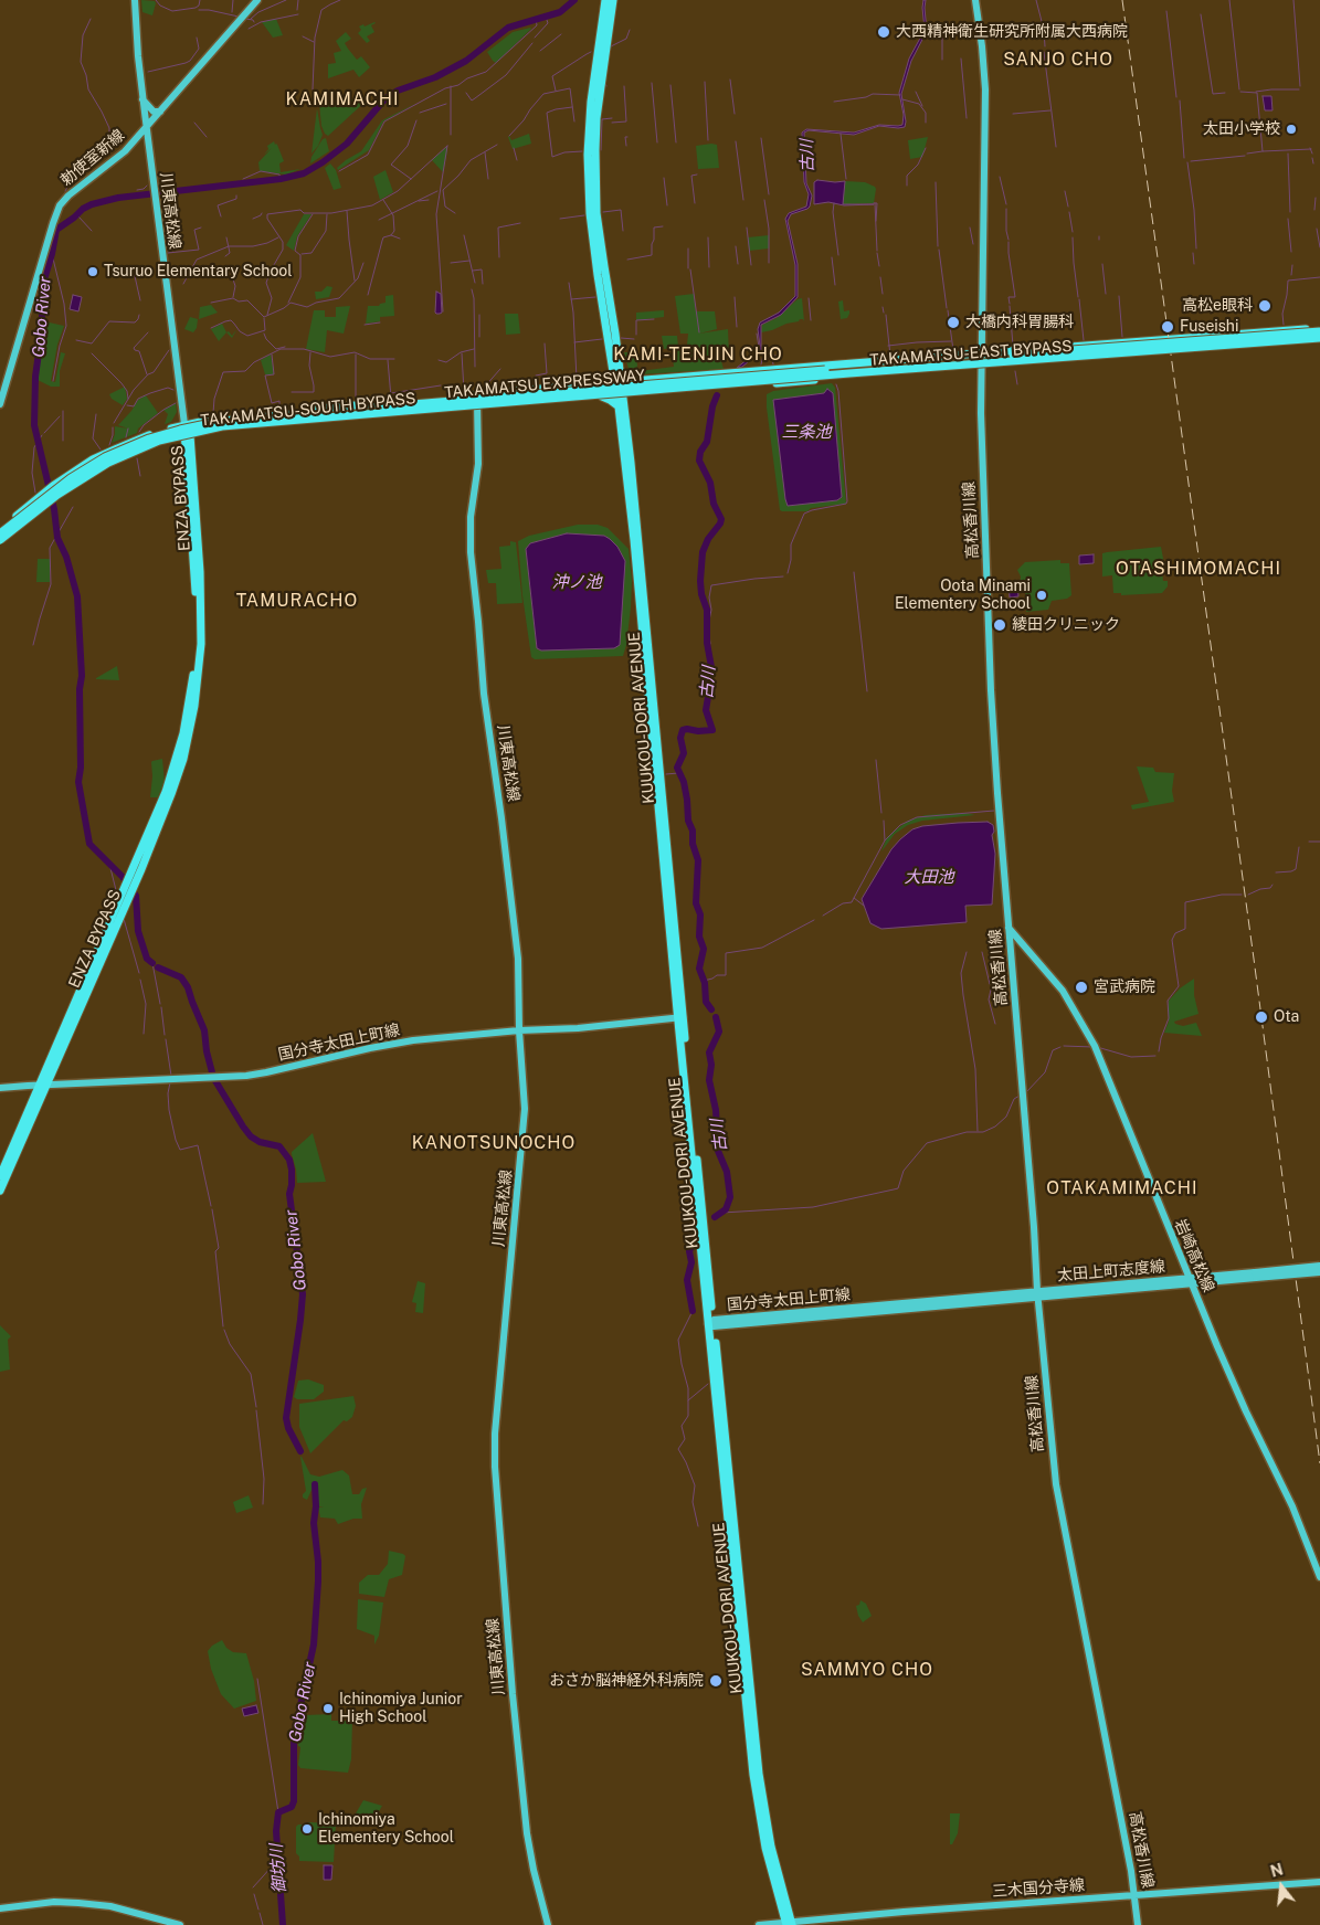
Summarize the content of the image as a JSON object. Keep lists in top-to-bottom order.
{
  "streets": {
    "highway": [
      "TAKAMATSU-EAST BYPASS",
      "TAKAMATSU EXPRESSWAY",
      "TAKAMATSU-SOUTH BYPASS",
      "ENZA BYPASS",
      "KUUKOU-DORI AVENUE"
    ],
    "main road": [
      "勅使室新線",
      "川東高松線",
      "高松香川線",
      "国分寺太田上町線",
      "岩崎高松線",
      "太田上町志度線",
      "三木国分寺線"
    ]
  },
  "crossings": [
    ["勅使室新線", "川東高松線"],
    ["川東高松線", "TAKAMATSU-SOUTH BYPASS"],
    ["川東高松線", "ENZA BYPASS"],
    ["川東高松線", "国分寺太田上町線"],
    ["TAKAMATSU-EAST BYPASS", "TAKAMATSU EXPRESSWAY"],
    ["TAKAMATSU-EAST BYPASS", "TAKAMATSU-SOUTH BYPASS"],
    ["TAKAMATSU-EAST BYPASS", "高松香川線"],
    ["TAKAMATSU-EAST BYPASS", "KUUKOU-DORI AVENUE"],
    ["TAKAMATSU EXPRESSWAY", "TAKAMATSU-SOUTH BYPASS"],
    ["TAKAMATSU-SOUTH BYPASS", "ENZA BYPASS"],
    ["TAKAMATSU-SOUTH BYPASS", "KUUKOU-DORI AVENUE"],
    ["ENZA BYPASS", "国分寺太田上町線"],
    ["高松香川線", "国分寺太田上町線"],
    ["高松香川線", "岩崎高松線"],
    ["高松香川線", "太田上町志度線"],
    ["高松香川線", "三木国分寺線"],
    ["KUUKOU-DORI AVENUE", "国分寺太田上町線"],
    ["KUUKOU-DORI AVENUE", "三木国分寺線"],
    ["国分寺太田上町線", "太田上町志度線"],
    ["岩崎高松線", "太田上町志度線"]
  ],
  "districts": [
    "SANJO CHO",
    "KAMIMACHI",
    "KAMI-TENJIN CHO",
    "OTASHIMOMACHI",
    "TAMURACHO",
    "KANOTSUNOCHO",
    "OTAKAMIMACHI",
    "SAMMYO CHO"
  ],
  "water": [
    "古川",
    "Gobo River",
    "三条池",
    "沖ノ池",
    "大田池",
    "御坊川"
  ],
  "places": [
    "大西精神衛生研究所附属大西病院",
    "太田小学校",
    "Tsuruo Elementary School",
    "高松e眼科",
    "大橋内科胃腸科",
    "Fuseishi",
    "Oota Minami Elementery School",
    "綾田クリニック",
    "宮武病院",
    "Ota",
    "おさか脳神経外科病院",
    "Ichinomiya Junior High School",
    "Ichinomiya Elementery School"
  ],
  "north": "top"
}
